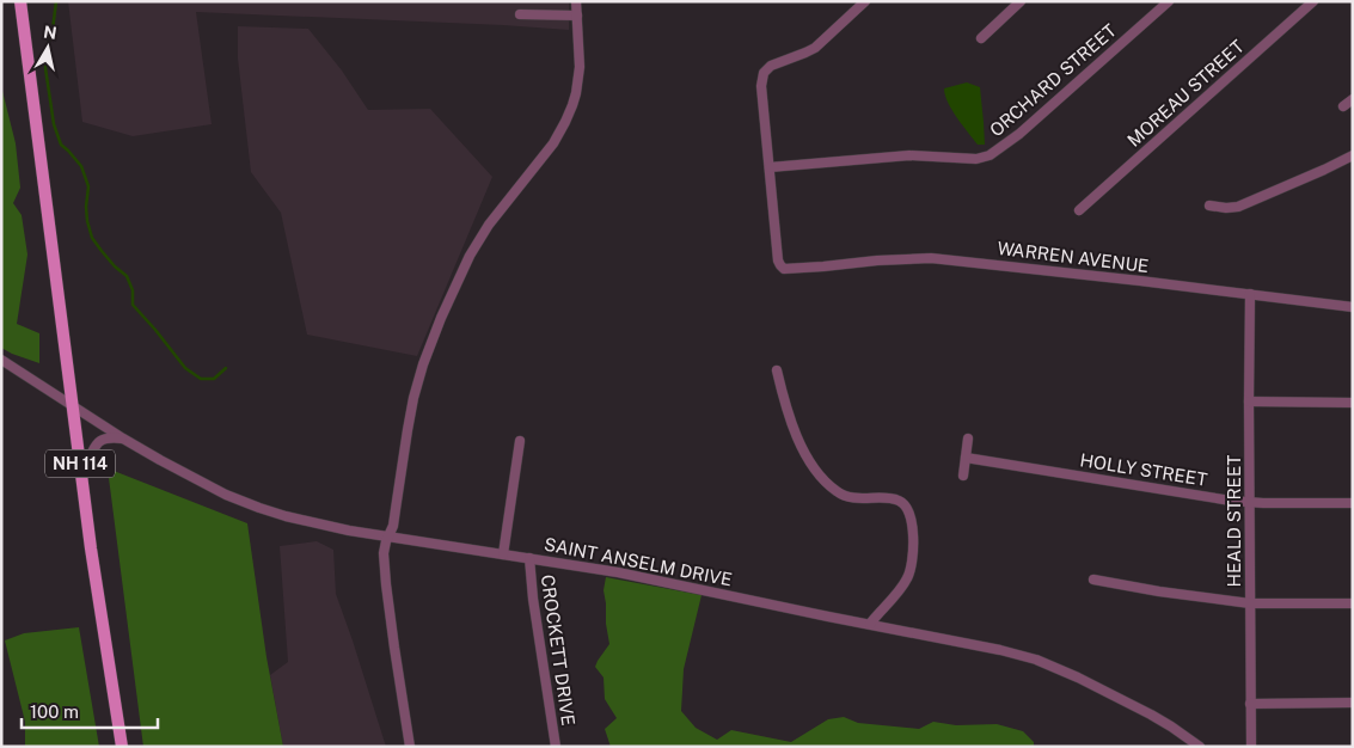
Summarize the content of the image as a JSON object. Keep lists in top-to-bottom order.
{
  "streets": {
    "main road": ["NH 114"],
    "street": [
      "ORCHARD STREET",
      "MOREAU STREET",
      "WARREN AVENUE",
      "HOLLY STREET",
      "HEALD STREET",
      "SAINT ANSELM DRIVE",
      "CROCKETT DRIVE"
    ]
  },
  "crossings": [
    ["ORCHARD STREET", "WARREN AVENUE"],
    ["WARREN AVENUE", "HEALD STREET"],
    ["NH 114", "SAINT ANSELM DRIVE"],
    ["HOLLY STREET", "HEALD STREET"],
    ["SAINT ANSELM DRIVE", "CROCKETT DRIVE"]
  ],
  "scale_bar": "100 m",
  "north": "top"
}
